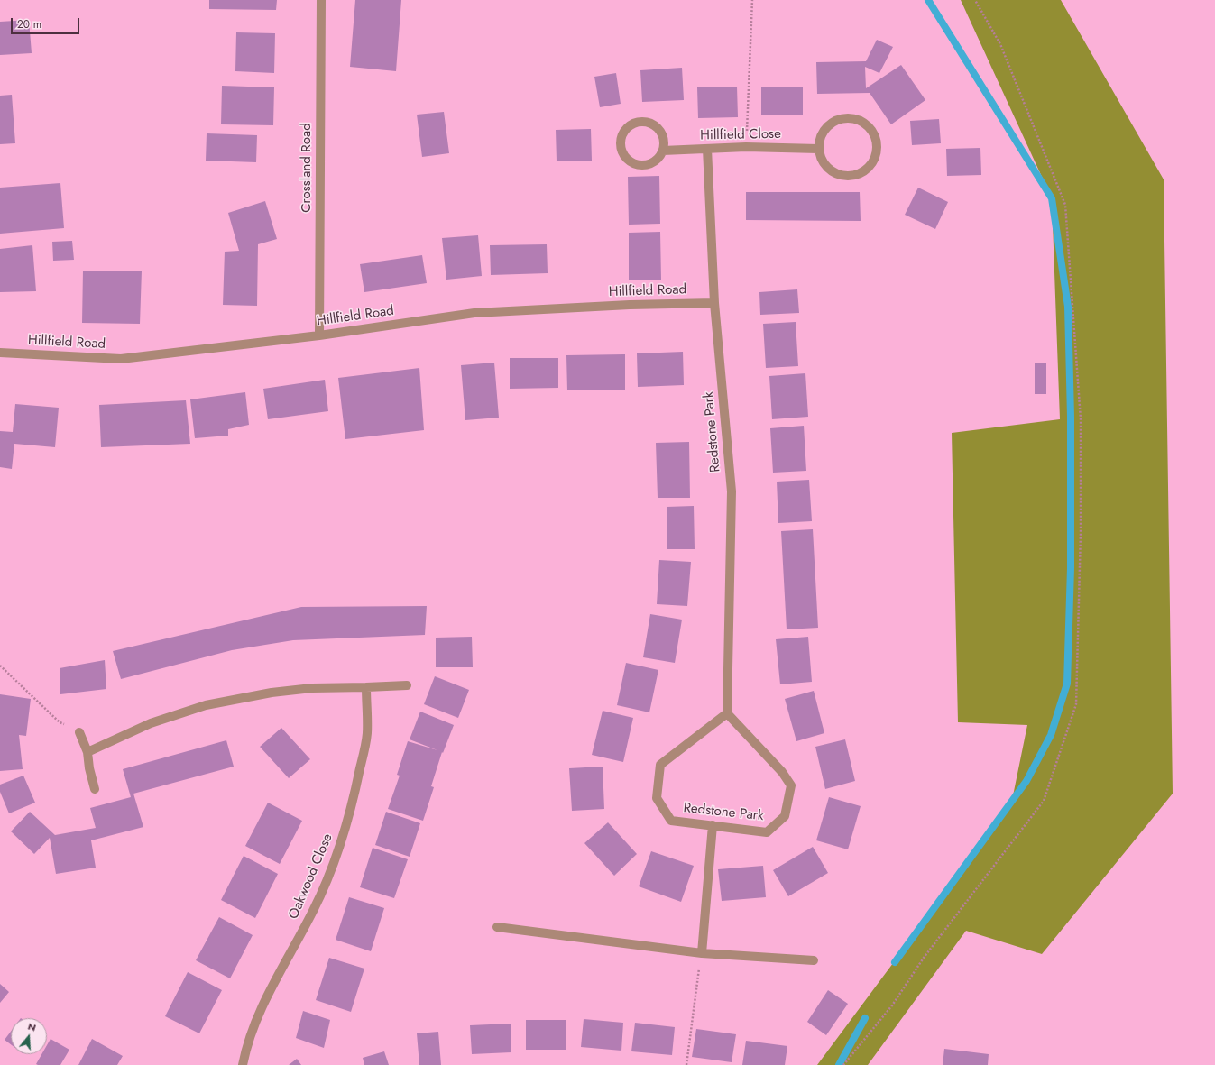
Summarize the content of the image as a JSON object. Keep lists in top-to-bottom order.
{
  "streets": {
    "street": [
      "Hillfield Close",
      "Crossland Road",
      "Hillfield Road",
      "Redstone Park",
      "Oakwood Close"
    ]
  },
  "crossings": [
    ["Hillfield Close", "Redstone Park"],
    ["Crossland Road", "Hillfield Road"],
    ["Hillfield Road", "Redstone Park"]
  ],
  "scale_bar": "20 m",
  "north": "top"
}
